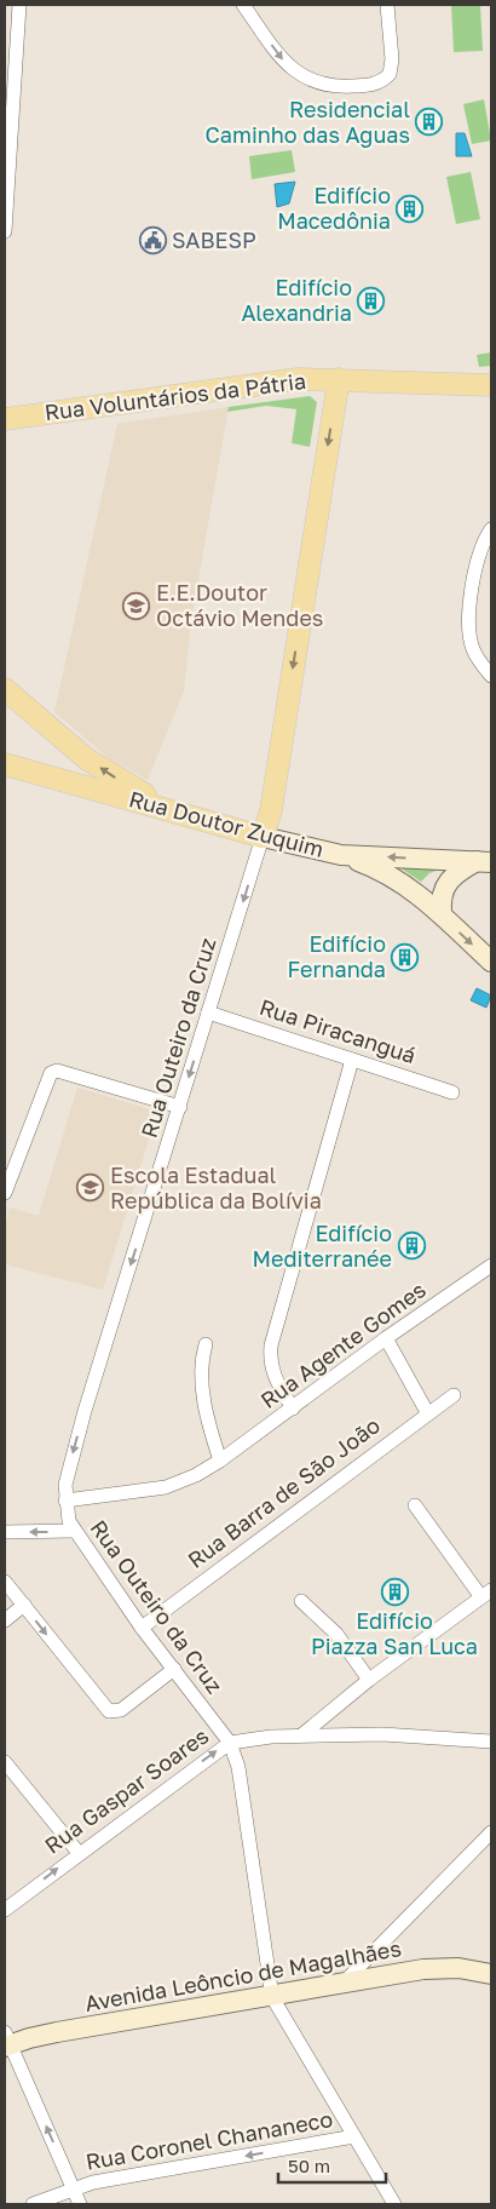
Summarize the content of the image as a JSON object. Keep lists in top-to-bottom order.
{
  "streets": {
    "main road": ["Rua Voluntários da Pátria", "Rua Doutor Zuquim", "Avenida Leôncio de Magalhães"],
    "street": [
      "Rua Piracanguá",
      "Rua Outeiro da Cruz",
      "Rua Agente Gomes",
      "Rua Barra de São João",
      "Rua Gaspar Soares",
      "Rua Coronel Chananeco"
    ]
  },
  "crossings": [
    ["Rua Doutor Zuquim", "Rua Outeiro da Cruz"],
    ["Rua Piracanguá", "Rua Outeiro da Cruz"],
    ["Rua Outeiro da Cruz", "Rua Agente Gomes"],
    ["Rua Outeiro da Cruz", "Rua Barra de São João"],
    ["Rua Outeiro da Cruz", "Rua Gaspar Soares"],
    ["Rua Outeiro da Cruz", "Avenida Leôncio de Magalhães"],
    ["Rua Outeiro da Cruz", "Rua Coronel Chananeco"]
  ],
  "one_way": ["Rua Outeiro da Cruz", "Rua Gaspar Soares", "Rua Coronel Chananeco"],
  "places": {
    "building": [
      "Residencial Caminho das Aguas",
      "Edifício Macedônia",
      "Edifício Alexandria",
      "Edifício Fernanda",
      "Edifício Mediterranée",
      "Edifício Piazza San Luca"
    ],
    "public building": ["SABESP"],
    "school or university": ["E.E.Doutor Octávio Mendes", "Escola Estadual República da Bolívia"]
  },
  "scale_bar": "50 m"
}
